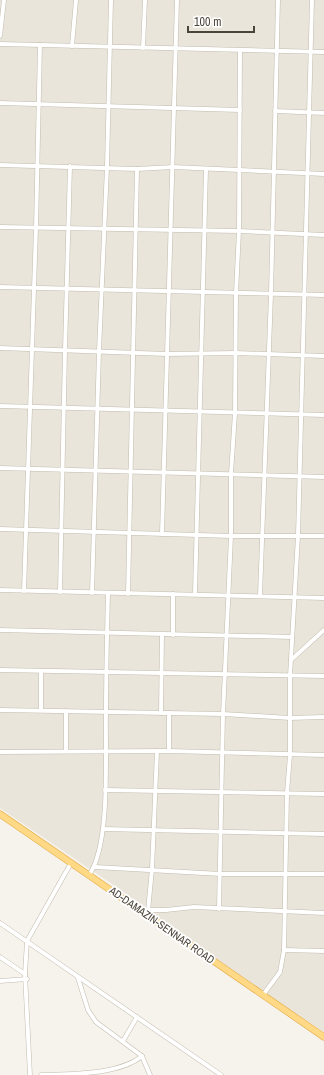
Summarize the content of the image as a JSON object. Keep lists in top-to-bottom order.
{
  "streets": {
    "highway": ["AD-DAMAZIN-SENNAR ROAD"]
  },
  "scale_bar": "100 m"
}
